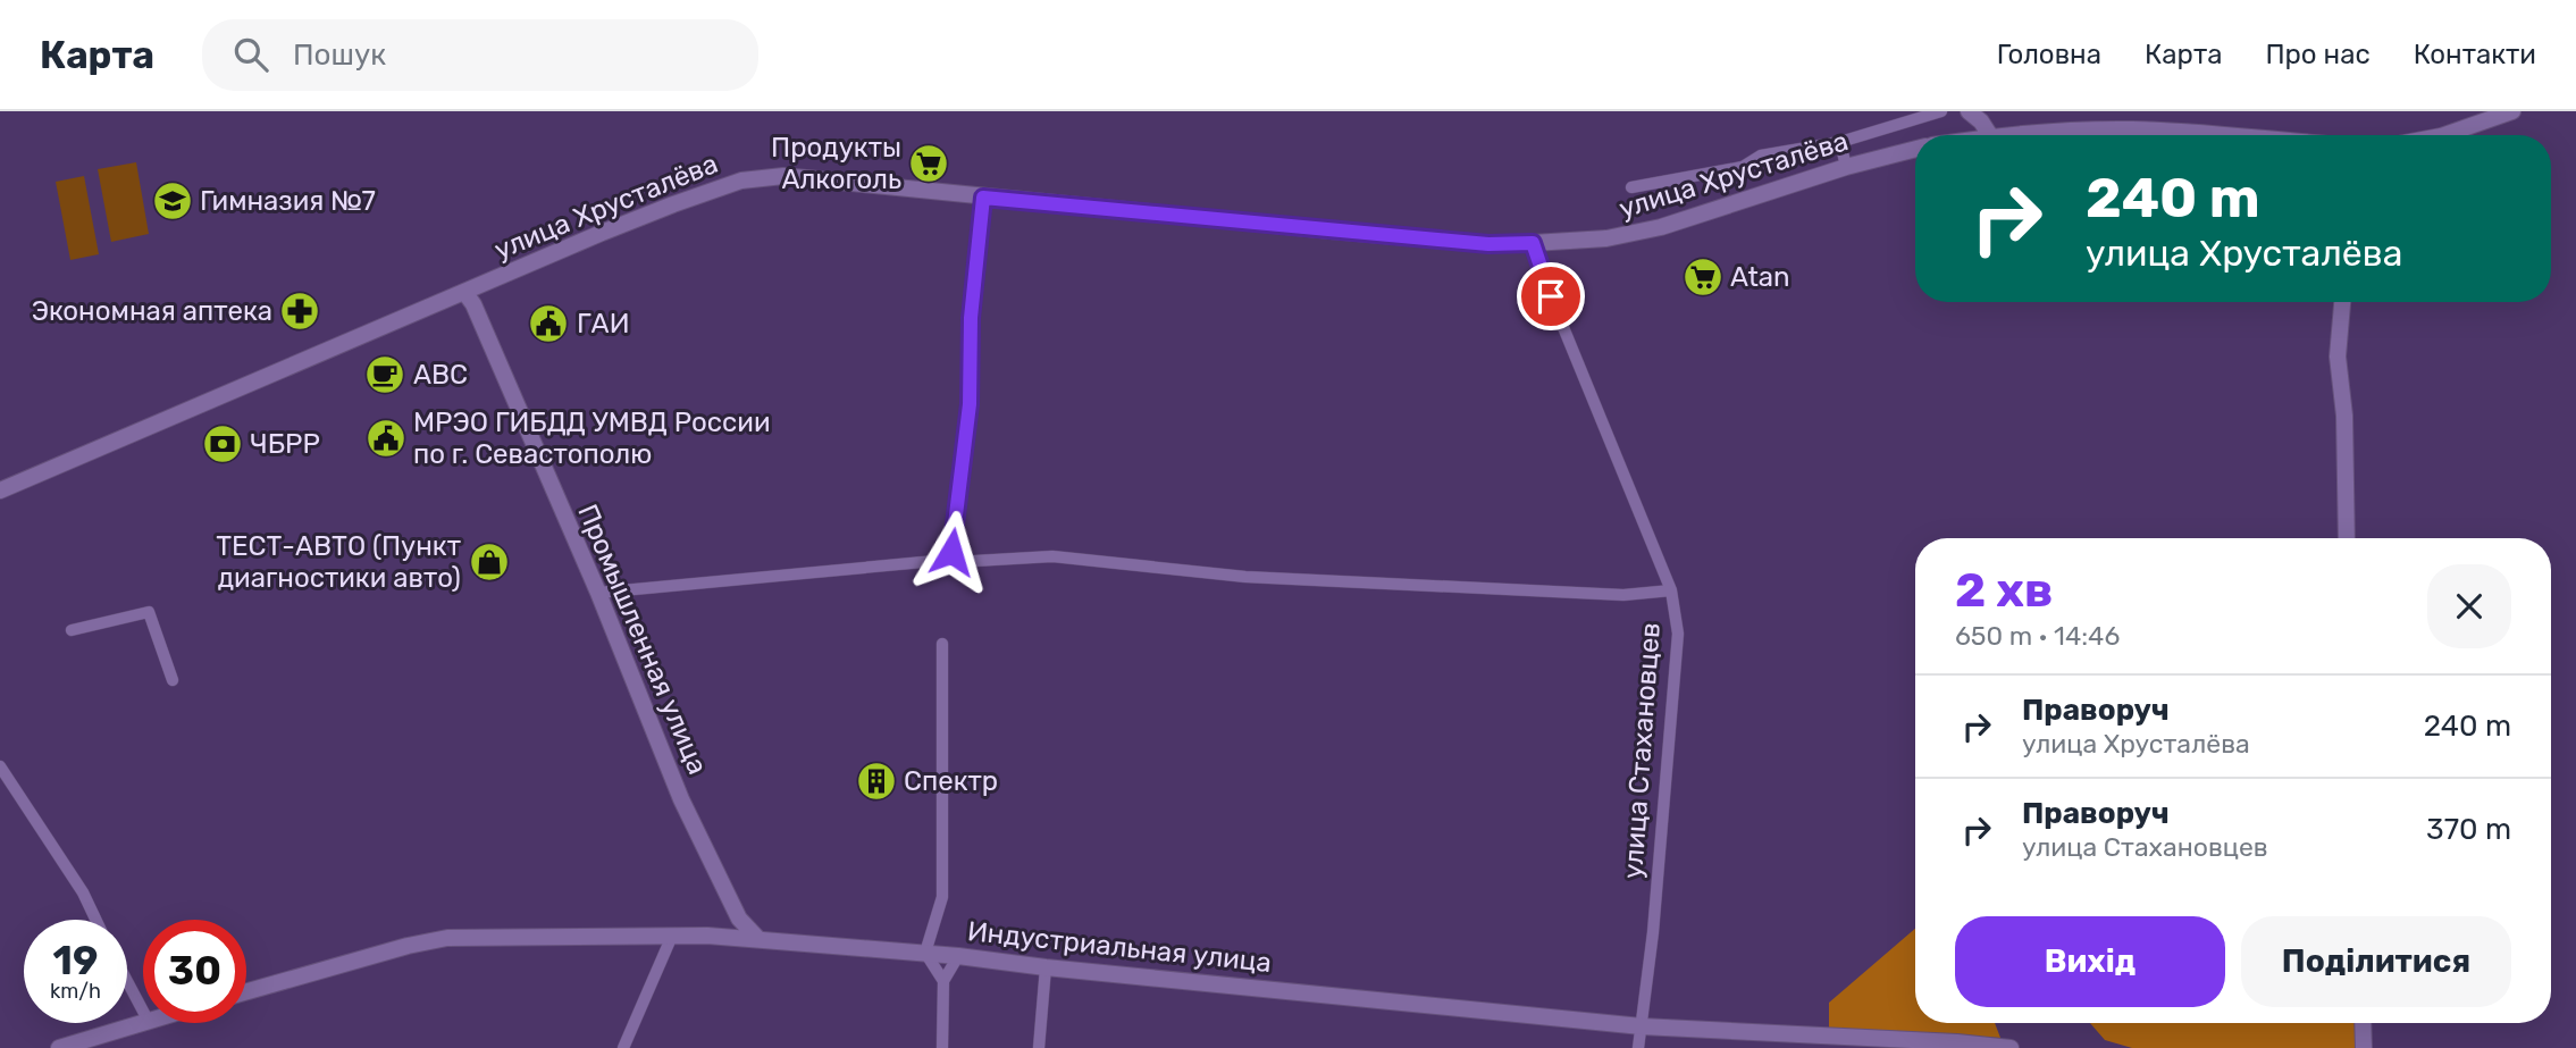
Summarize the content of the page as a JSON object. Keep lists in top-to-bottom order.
{
  "streets": {
    "main road": ["улица Хрусталёва", "Промышленная улица", "Индустриальная улица"],
    "street": ["улица Стахановцев"]
  },
  "crossings": [
    ["улица Хрусталёва", "Промышленная улица"],
    ["улица Хрусталёва", "улица Стахановцев"],
    ["Промышленная улица", "Индустриальная улица"],
    ["улица Стахановцев", "Индустриальная улица"]
  ],
  "places": {
    "supermarket": ["Продукты Алкоголь", "Atan"],
    "school or university": ["Гимназия №7"],
    "pharmacy": ["Экономная аптека"],
    "public building": ["ГАИ", "МРЭО ГИБДД УМВД России по г. Севастополю"],
    "cafe": ["АВС"],
    "bank": ["ЧБРР"],
    "shop": ["ТЕСТ-АВТО (Пункт диагностики авто)"],
    "building": ["Спектр"]
  },
  "page": {
    "header": "Карта",
    "search": "Пошук",
    "nav": [
      "Головна",
      "Карта",
      "Про нас",
      "Контакти"
    ],
    "turn": ["240 m", "улица Хрусталёва"],
    "heading": ["2 хв", "650 m · 14:46"],
    "list": [
      {
        "name": "Праворуч",
        "note": "улица Хрусталёва",
        "value": "240 m"
      },
      {
        "name": "Праворуч",
        "note": "улица Стахановцев",
        "value": "370 m"
      }
    ],
    "buttons": ["Вихід", "Поділитися"],
    "speed": "19 km/h",
    "limit": "30"
  }
}
